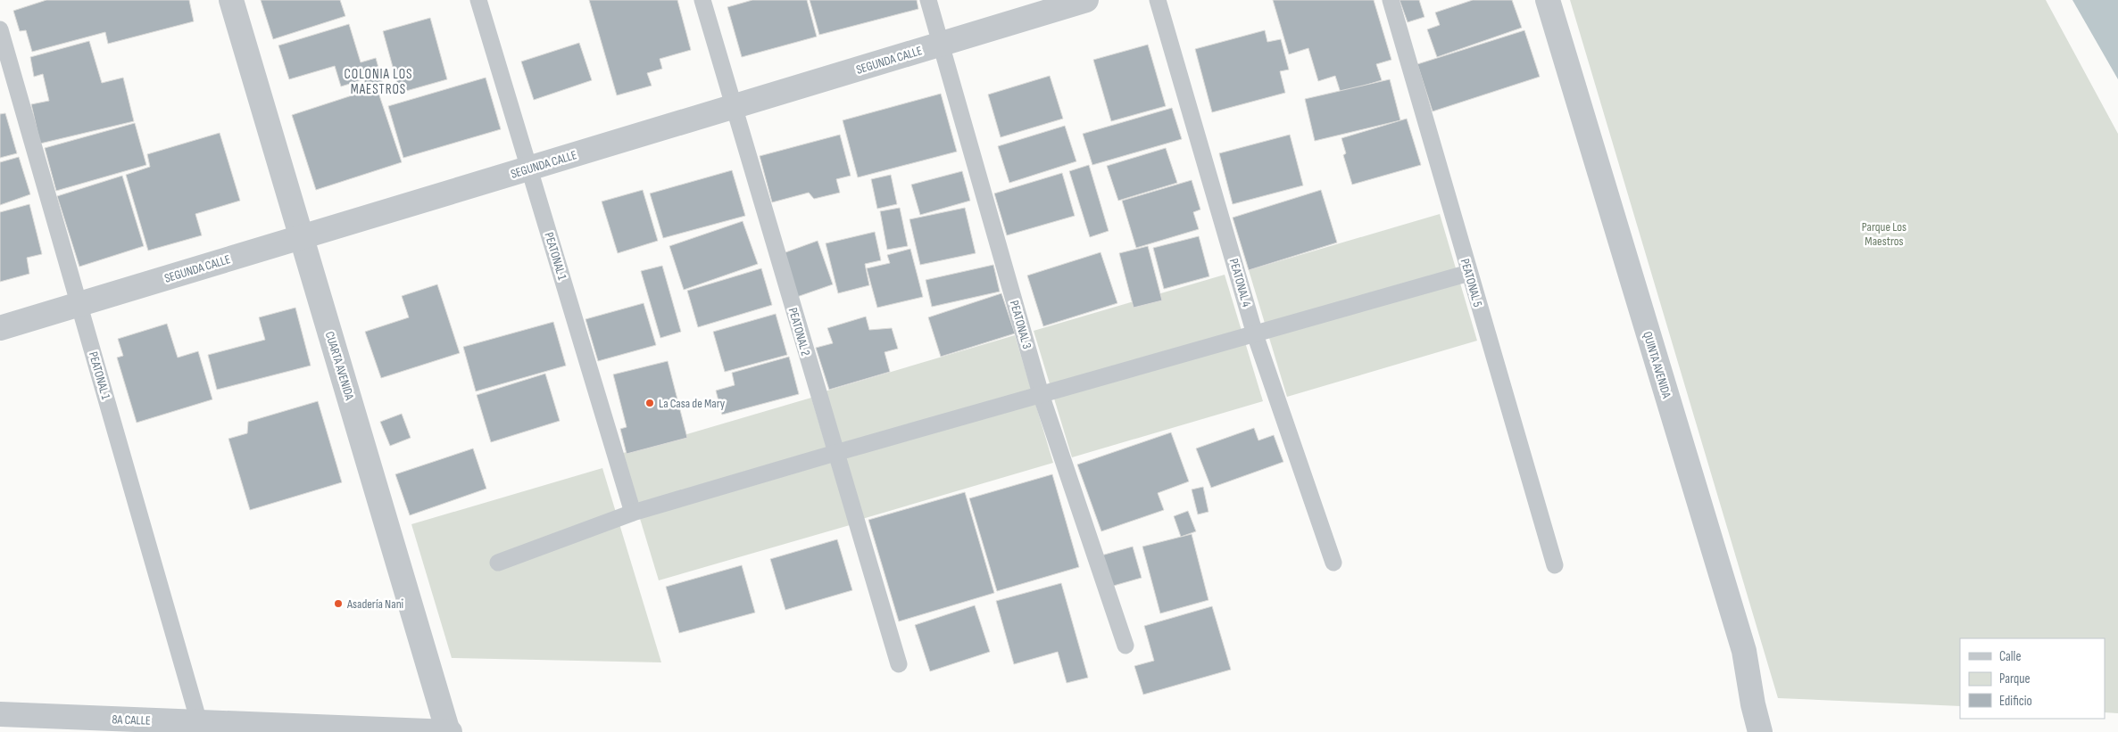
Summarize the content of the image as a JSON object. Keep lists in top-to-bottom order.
{
  "streets": {
    "street": [
      "SEGUNDA CALLE",
      "QUINTA AVENIDA",
      "CUARTA AVENIDA",
      "8A CALLE"
    ],
    "lane": [
      "PEATONAL 1",
      "PEATONAL 4",
      "PEATONAL 5",
      "PEATONAL 3",
      "PEATONAL 2"
    ]
  },
  "crossings": [
    ["SEGUNDA CALLE", "PEATONAL 1"],
    ["SEGUNDA CALLE", "PEATONAL 3"],
    ["SEGUNDA CALLE", "PEATONAL 2"],
    ["SEGUNDA CALLE", "CUARTA AVENIDA"],
    ["PEATONAL 1", "8A CALLE"],
    ["CUARTA AVENIDA", "8A CALLE"]
  ],
  "districts": ["COLONIA LOS MAESTROS"],
  "parks": ["Parque Los Maestros"],
  "places": ["La Casa de Mary", "Asadería Nani"],
  "legend": ["Calle", "Parque", "Edificio"]
}
